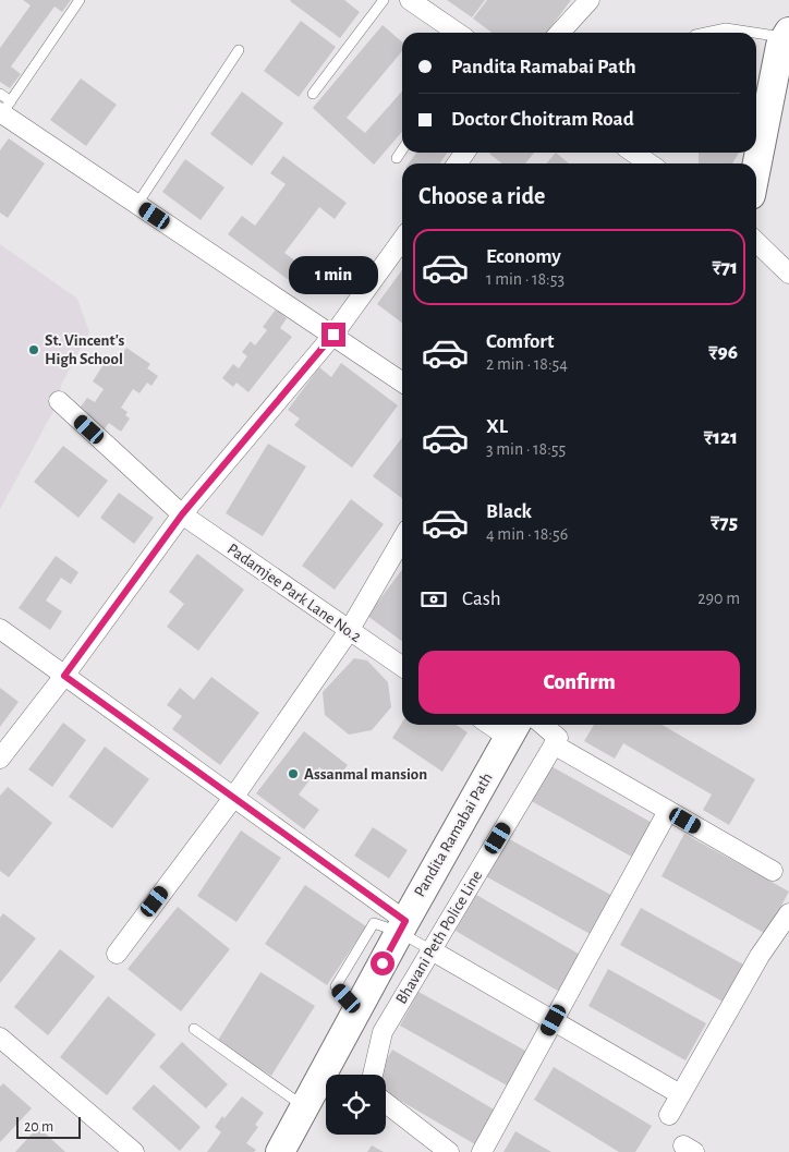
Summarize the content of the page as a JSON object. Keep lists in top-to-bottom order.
{
  "streets": {
    "street": ["Padamjee Park Lane No.2", "Pandita Ramabai Path", "Bhavani Peth Police Line"]
  },
  "places": ["St. Vincent's High School", "Assanmal mansion"],
  "scale_bar": "20 m",
  "page": {
    "banner": ["Pandita Ramabai Path", "Doctor Choitram Road"],
    "heading": "Choose a ride",
    "list": [
      {
        "name": "Economy",
        "note": "1 min · 18:53",
        "value": "₹71"
      },
      {
        "name": "Comfort",
        "note": "2 min · 18:54",
        "value": "₹96"
      },
      {
        "name": "XL",
        "note": "3 min · 18:55",
        "value": "₹121"
      },
      {
        "name": "Black",
        "note": "4 min · 18:56",
        "value": "₹75"
      }
    ],
    "bubble": "1 min",
    "pay": ["Cash", "290 m"],
    "buttons": "Confirm",
    "scale": "20 m"
  }
}
